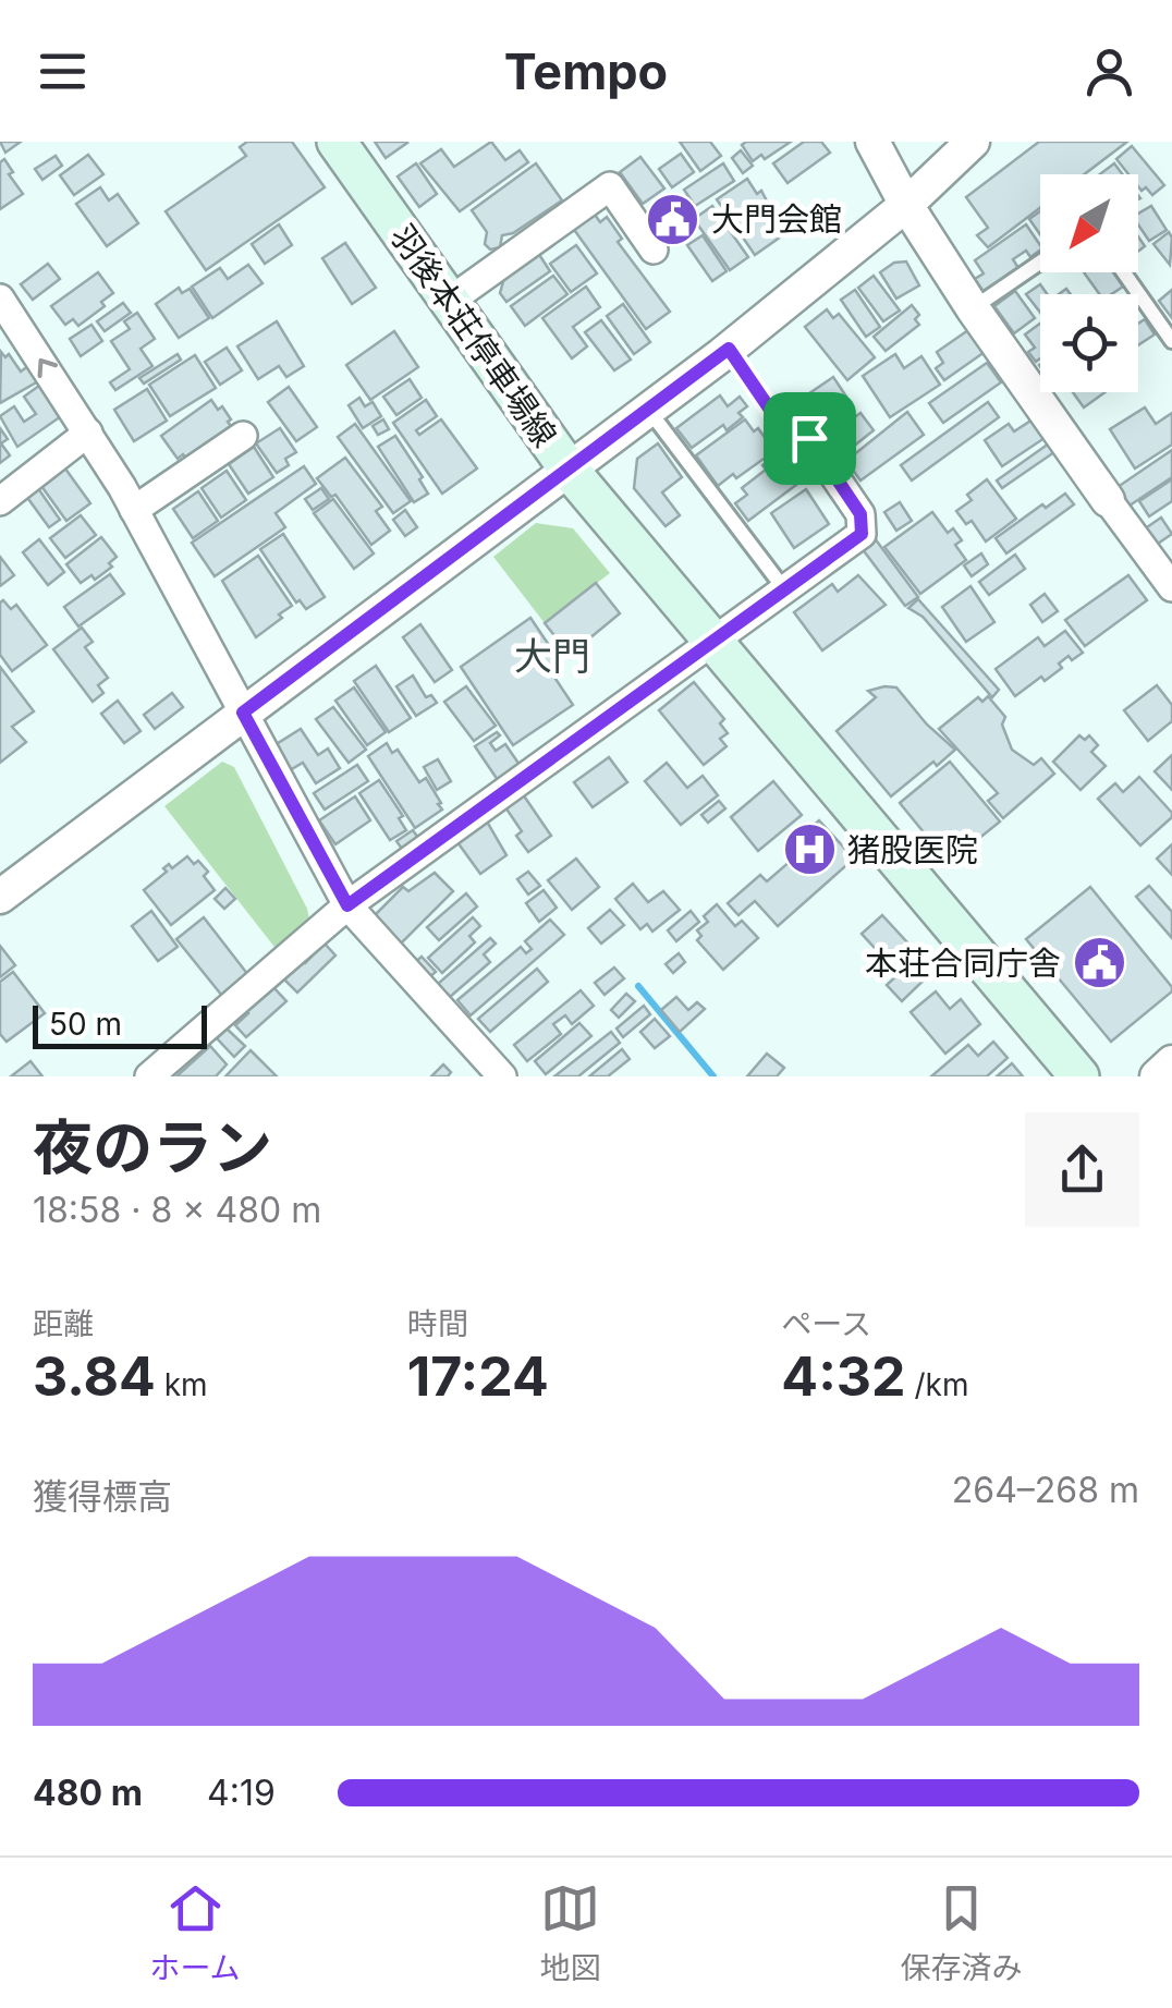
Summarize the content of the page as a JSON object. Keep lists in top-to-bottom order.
{
  "streets": {
    "main road": ["羽後本荘停車場線"]
  },
  "districts": ["大門"],
  "places": {
    "public building": ["大門会館", "本荘合同庁舎"],
    "hospital": ["猪股医院"]
  },
  "scale_bar": "50 m",
  "north": "bottom left",
  "page": {
    "header": "Tempo",
    "scale": "50 m",
    "heading": ["夜のラン", "18:58 · 8 × 480 m"],
    "stats": [
      ["距離", "3.84 km"],
      ["時間", "17:24"],
      ["ペース", "4:32 /km"]
    ],
    "chart": ["獲得標高", "264–268 m"],
    "list": [
      {
        "name": "480 m",
        "note": "4:19"
      }
    ],
    "tabs": ["ホーム", "地図", "保存済み"]
  }
}
